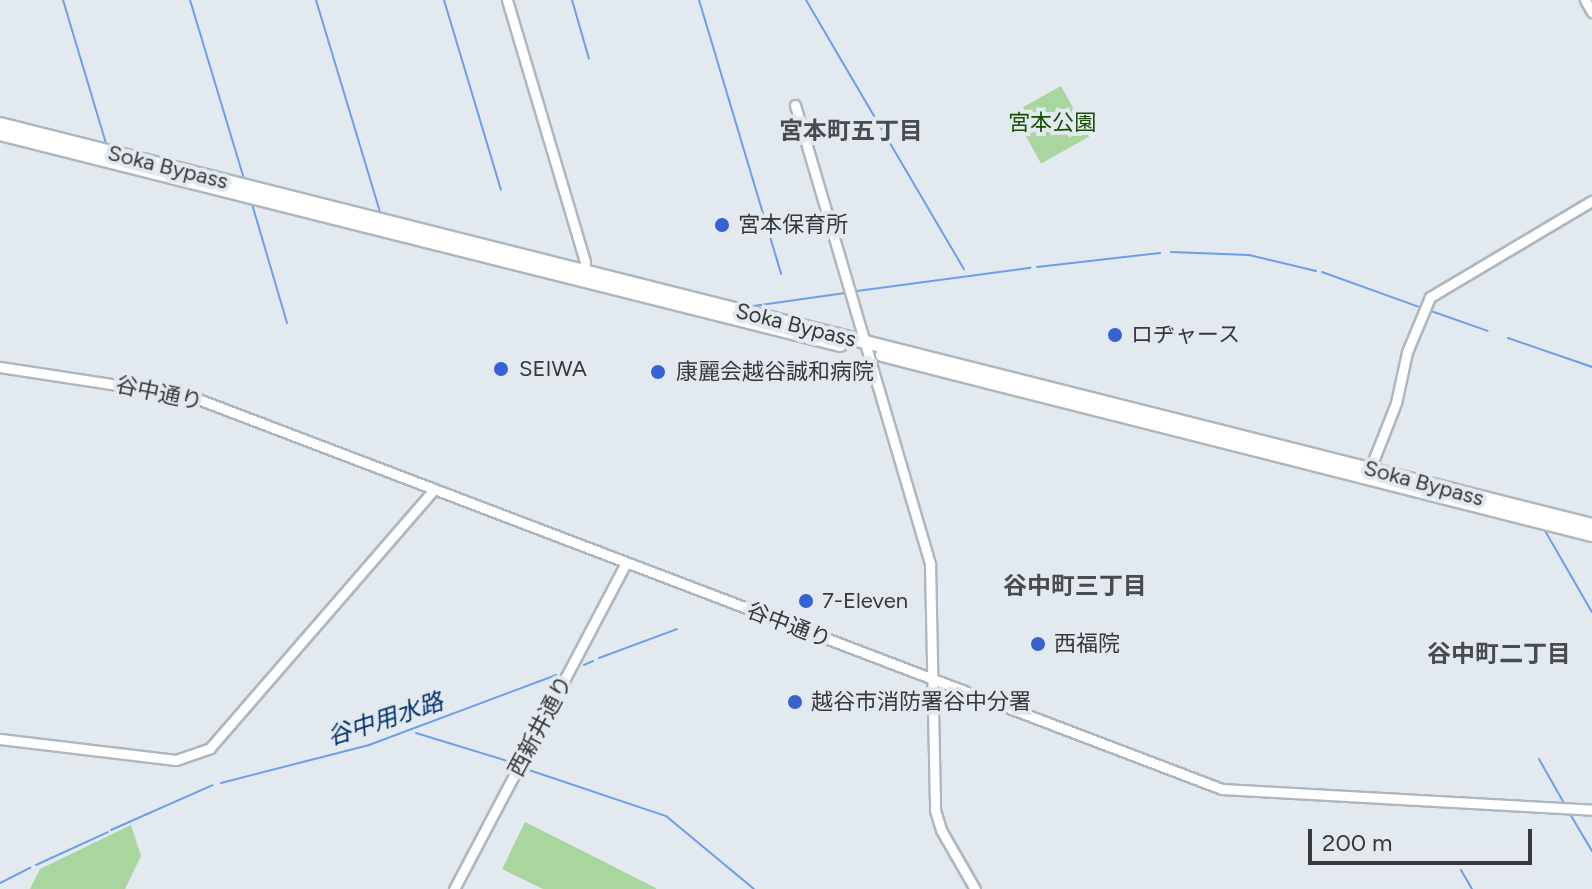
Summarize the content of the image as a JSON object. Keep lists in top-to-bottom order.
{
  "streets": {
    "highway": ["Soka Bypass"],
    "street": ["谷中通り", "西新井通り"]
  },
  "crossings": [
    ["谷中通り", "西新井通り"]
  ],
  "districts": ["宮本町五丁目", "谷中町三丁目", "谷中町二丁目"],
  "water": ["谷中用水路"],
  "parks": ["宮本公園"],
  "places": [
    "宮本保育所",
    "ロヂャース",
    "SEIWA",
    "康麗会越谷誠和病院",
    "7-Eleven",
    "西福院",
    "越谷市消防署谷中分署"
  ],
  "scale_bar": "200 m"
}
